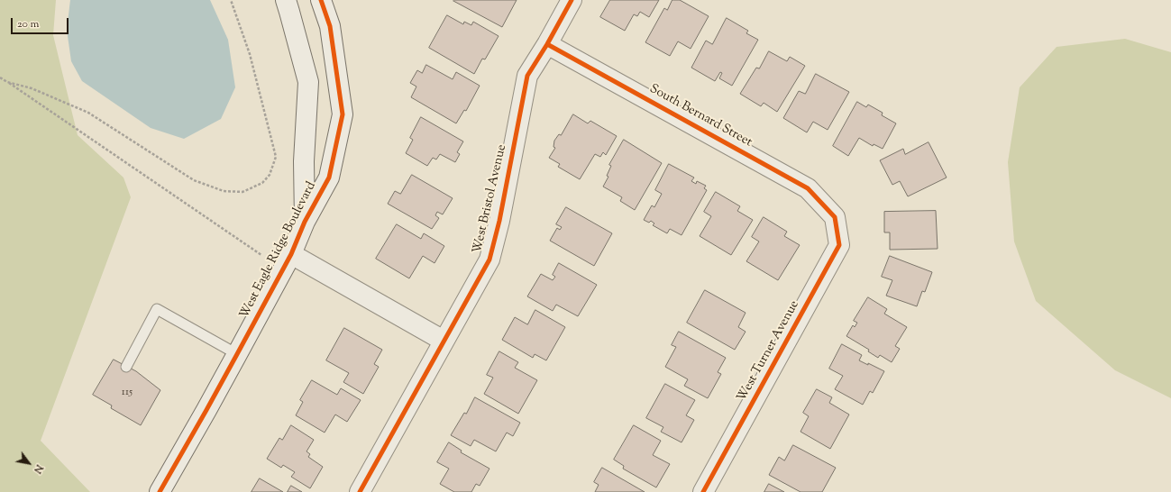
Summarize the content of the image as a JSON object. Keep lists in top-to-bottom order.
{
  "streets": {
    "street": [
      "South Bernard Street",
      "West Bristol Avenue",
      "West Eagle Ridge Boulevard",
      "West Turner Avenue"
    ]
  },
  "crossings": [
    ["South Bernard Street", "West Bristol Avenue"],
    ["South Bernard Street", "West Turner Avenue"]
  ],
  "house_numbers": ["115"],
  "scale_bar": "20 m",
  "north": "bottom right"
}
